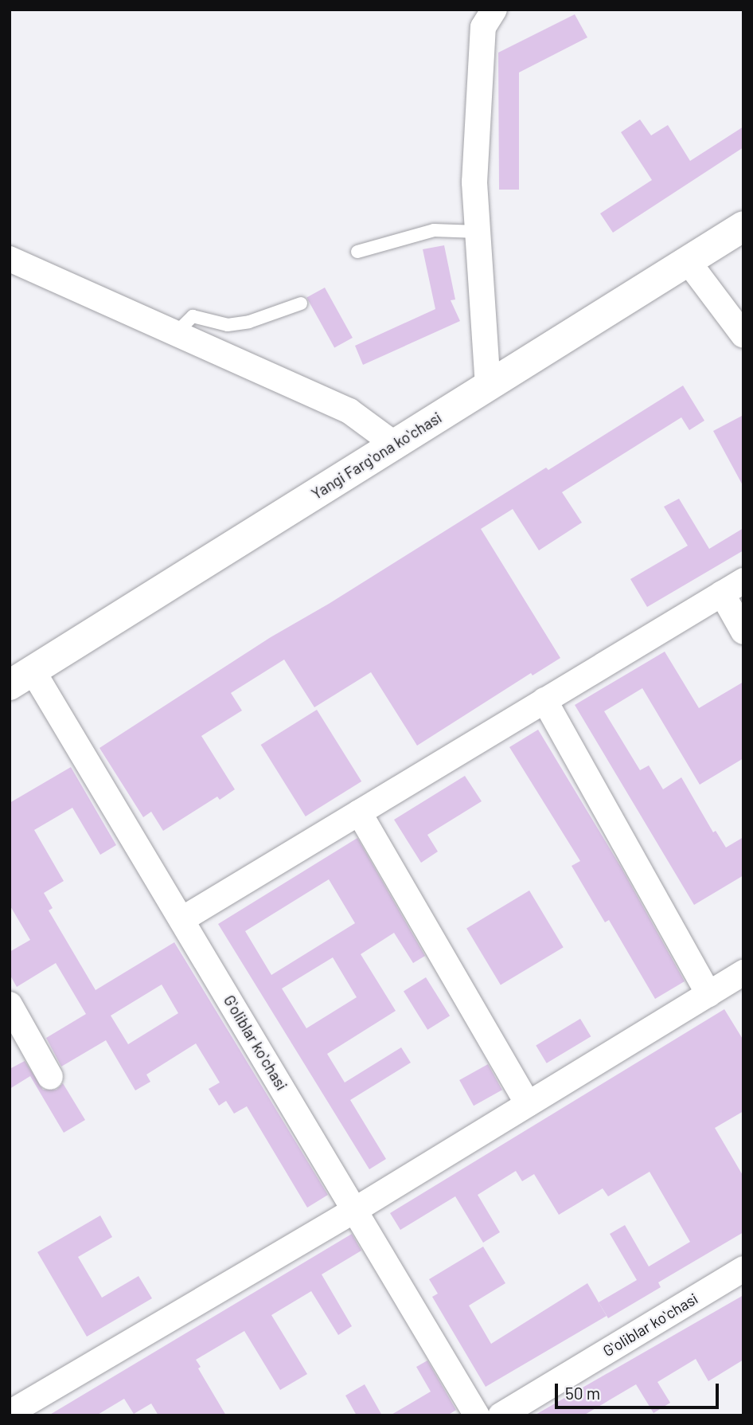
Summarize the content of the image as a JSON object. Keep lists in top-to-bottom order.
{
  "streets": {
    "main road": ["Yangi Fargʻona koʻchasi"],
    "street": ["Gʻoliblar koʻchasi"]
  },
  "crossings": [
    ["Yangi Fargʻona koʻchasi", "Gʻoliblar koʻchasi"]
  ],
  "scale_bar": "50 m"
}
